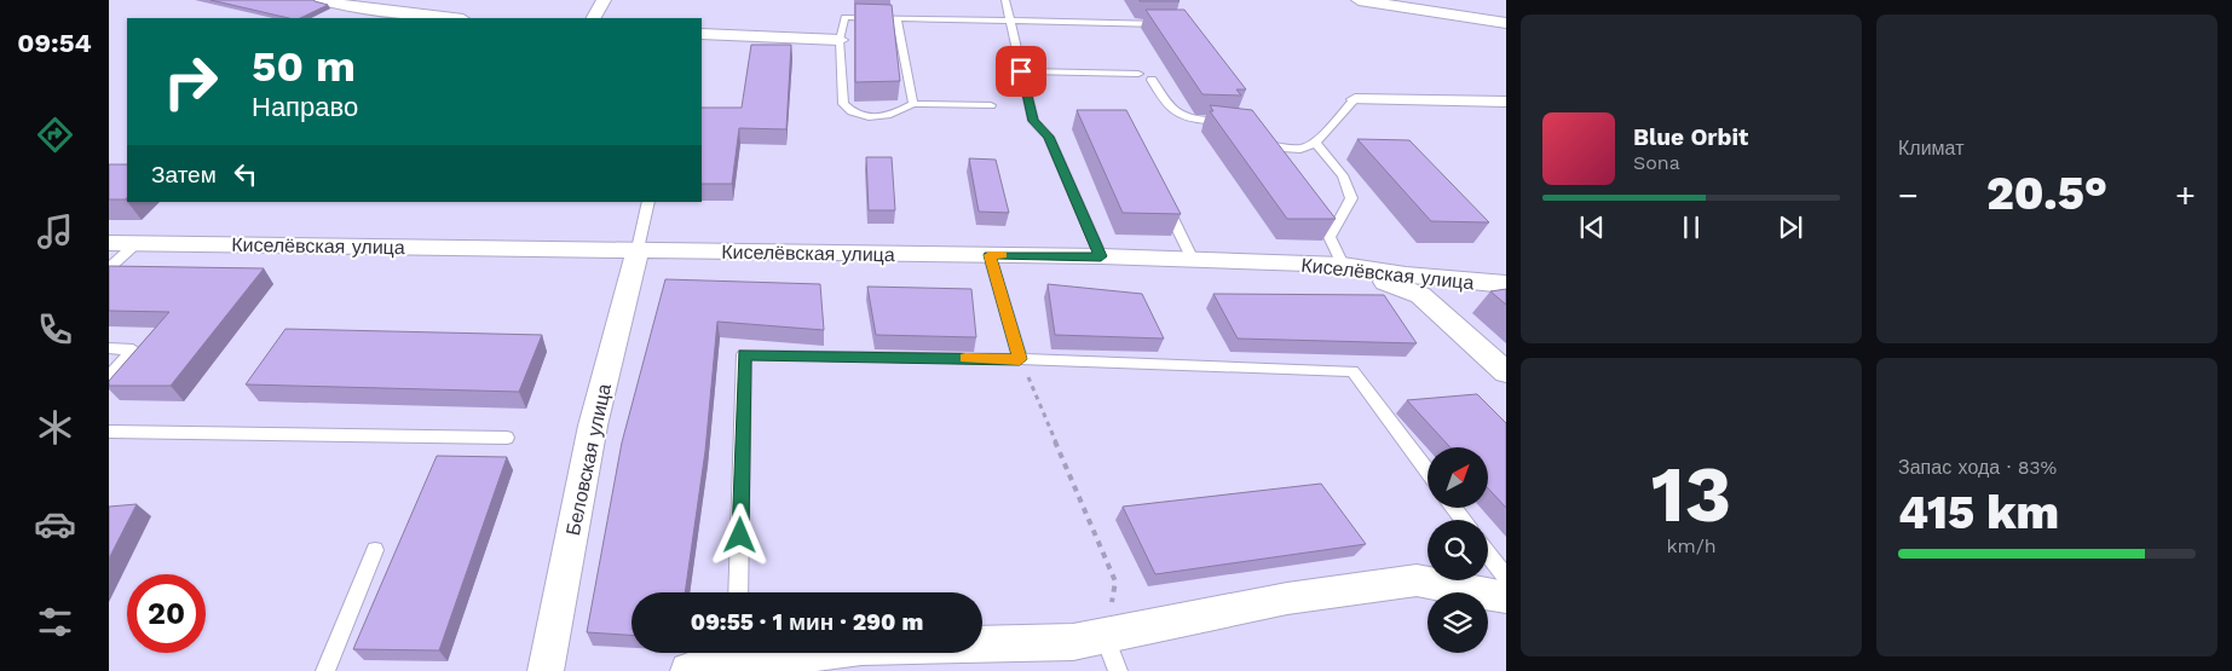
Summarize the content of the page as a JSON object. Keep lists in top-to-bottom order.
{
  "streets": {
    "street": ["Киселёвская улица", "Беловская улица"]
  },
  "crossings": [
    ["Киселёвская улица", "Беловская улица"]
  ],
  "north": "top right",
  "page": {
    "tabs": "09:54",
    "tile": [
      "Климат",
      ["13", "km/h"],
      ["Запас хода · 83%", "415 km"]
    ],
    "turn": ["50 m", "Направо"],
    "song": ["Blue Orbit", "Sona"],
    "then": "Затем",
    "heat": ["−", "20.5°", "+"],
    "limit": "20",
    "trip": "09:55 · 1 мин · 290 m"
  }
}
